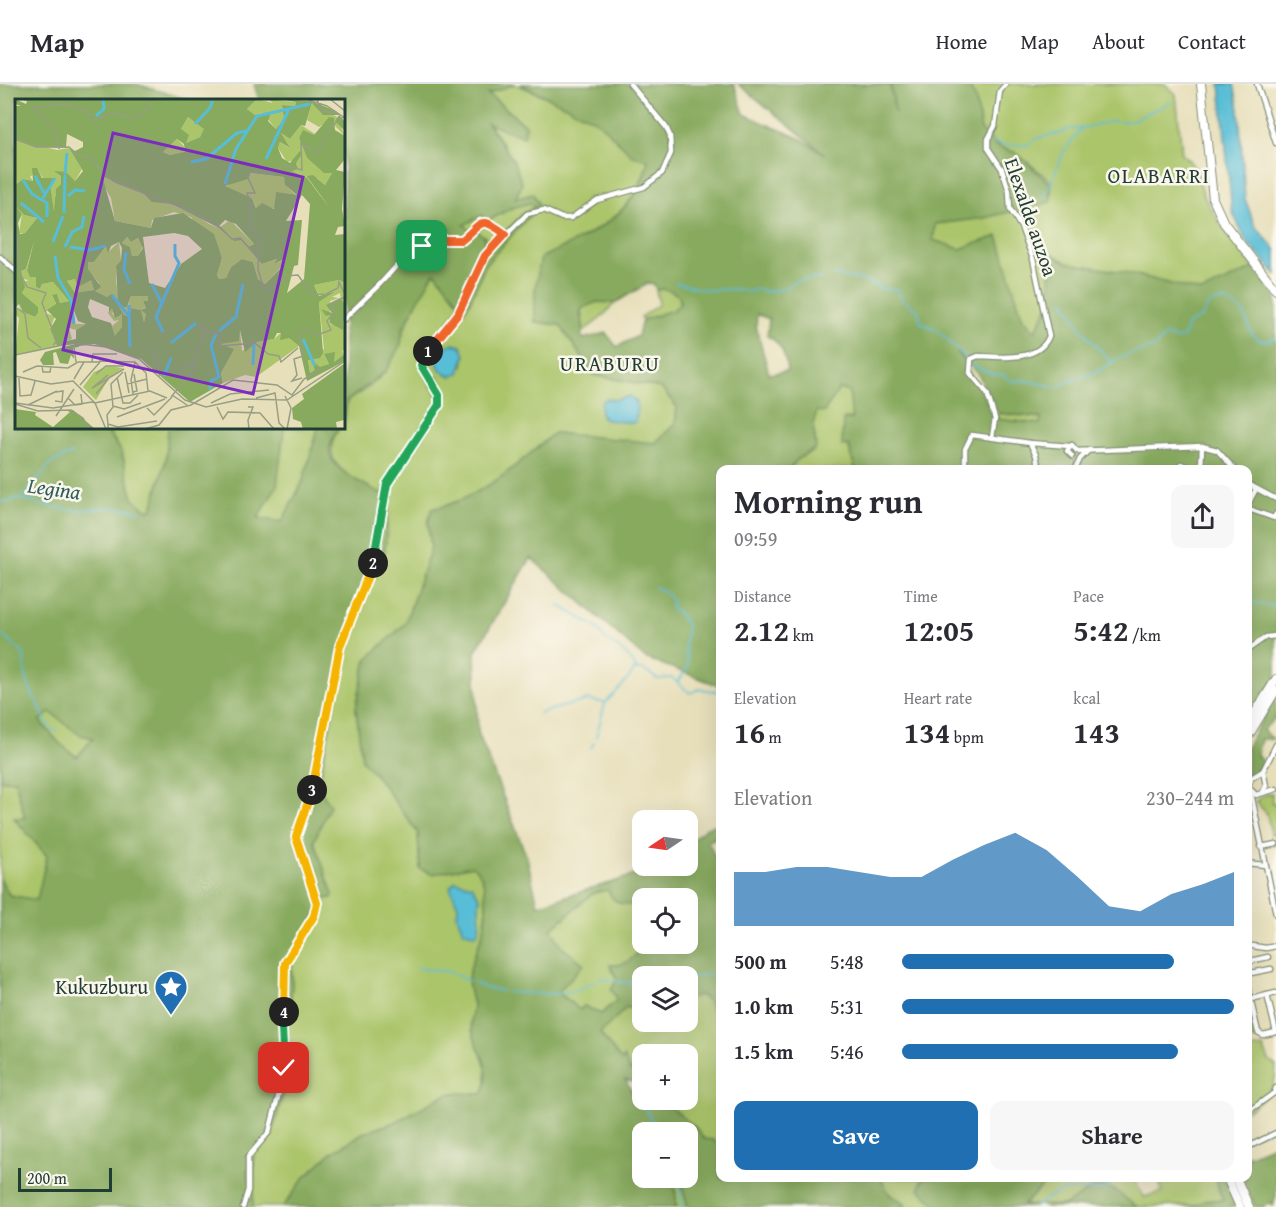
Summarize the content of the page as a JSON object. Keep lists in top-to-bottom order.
{
  "streets": {
    "street": ["Elexalde auzoa"]
  },
  "districts": ["OLABARRI", "URABURU"],
  "water": ["Legina"],
  "places": {
    "place": ["Kukuzburu"]
  },
  "scale_bar": "200 m",
  "north": "left",
  "page": {
    "header": "Map",
    "nav": [
      "Home",
      "Map",
      "About",
      "Contact"
    ],
    "pins": [
      "1",
      "2",
      "3",
      "4"
    ],
    "heading": ["Morning run", "09:59"],
    "stats": [
      ["Distance", "2.12 km"],
      ["Time", "12:05"],
      ["Pace", "5:42 /km"],
      ["Elevation", "16 m"],
      ["Heart rate", "134 bpm"],
      ["kcal", "143"]
    ],
    "chart": ["Elevation", "230–244 m"],
    "map_buttons": ["+", "−"],
    "list": [
      {
        "name": "500 m",
        "note": "5:48"
      },
      {
        "name": "1.0 km",
        "note": "5:31"
      },
      {
        "name": "1.5 km",
        "note": "5:46"
      }
    ],
    "buttons": ["Save", "Share"],
    "scale": "200 m"
  }
}
